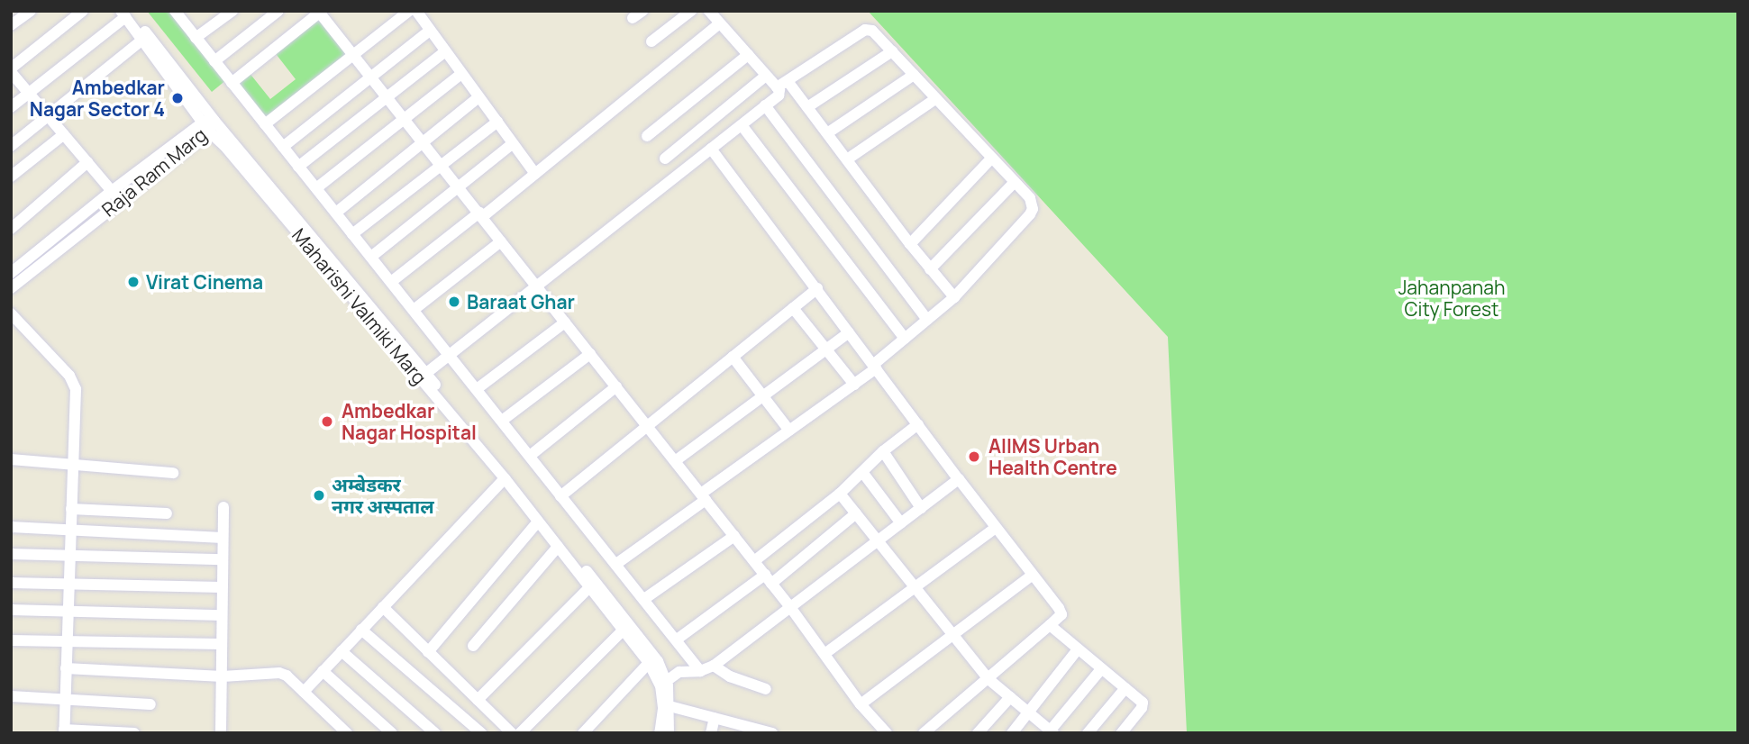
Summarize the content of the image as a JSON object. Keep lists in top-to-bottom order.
{
  "streets": {
    "street": ["Raja Ram Marg", "Maharishi Valmiki Marg"]
  },
  "crossings": [
    ["Raja Ram Marg", "Maharishi Valmiki Marg"]
  ],
  "parks": ["Jahanpanah City Forest"],
  "places": [
    "Ambedkar Nagar Sector 4",
    "Virat Cinema",
    "Baraat Ghar",
    "Ambedkar Nagar Hospital",
    "AIIMS Urban Health Centre",
    "अम्बेडकर नगर अस्पताल"
  ]
}
